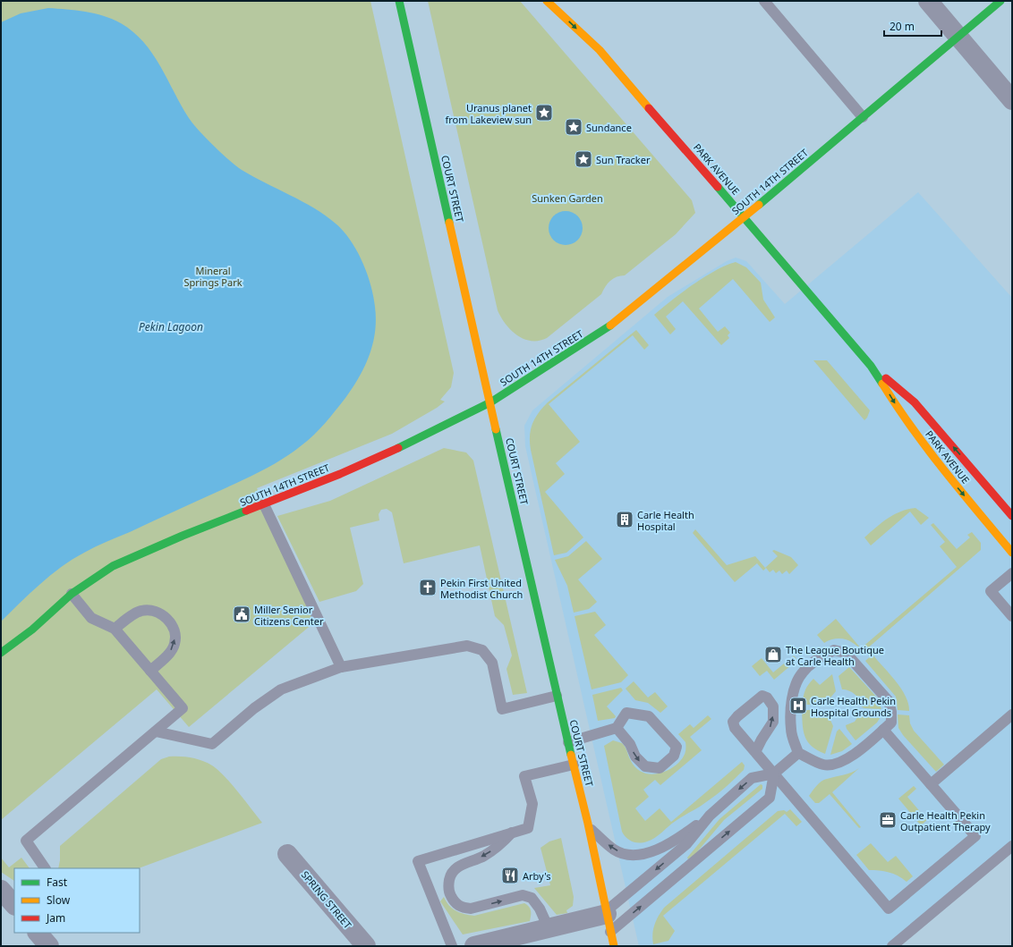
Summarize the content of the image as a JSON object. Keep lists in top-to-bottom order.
{
  "streets": {
    "main road": ["PARK AVENUE", "SOUTH 14TH STREET", "COURT STREET"],
    "street": ["SPRING STREET"]
  },
  "crossings": [
    ["PARK AVENUE", "SOUTH 14TH STREET"],
    ["SOUTH 14TH STREET", "COURT STREET"]
  ],
  "water": ["Pekin Lagoon"],
  "parks": ["Sunken Garden", "Mineral Springs Park"],
  "places": {
    "place": ["Uranus planet from Lakeview sun", "Sundance", "Sun Tracker"],
    "building": ["Carle Health Hospital"],
    "church": ["Pekin First United Methodist Church"],
    "public building": ["Miller Senior Citizens Center"],
    "shop": ["The League Boutique at Carle Health"],
    "hospital": ["Carle Health Pekin Hospital Grounds"],
    "office": ["Carle Health Pekin Outpatient Therapy"],
    "restaurant": ["Arby's"]
  },
  "legend": ["Fast", "Slow", "Jam"],
  "scale_bar": "20 m"
}
